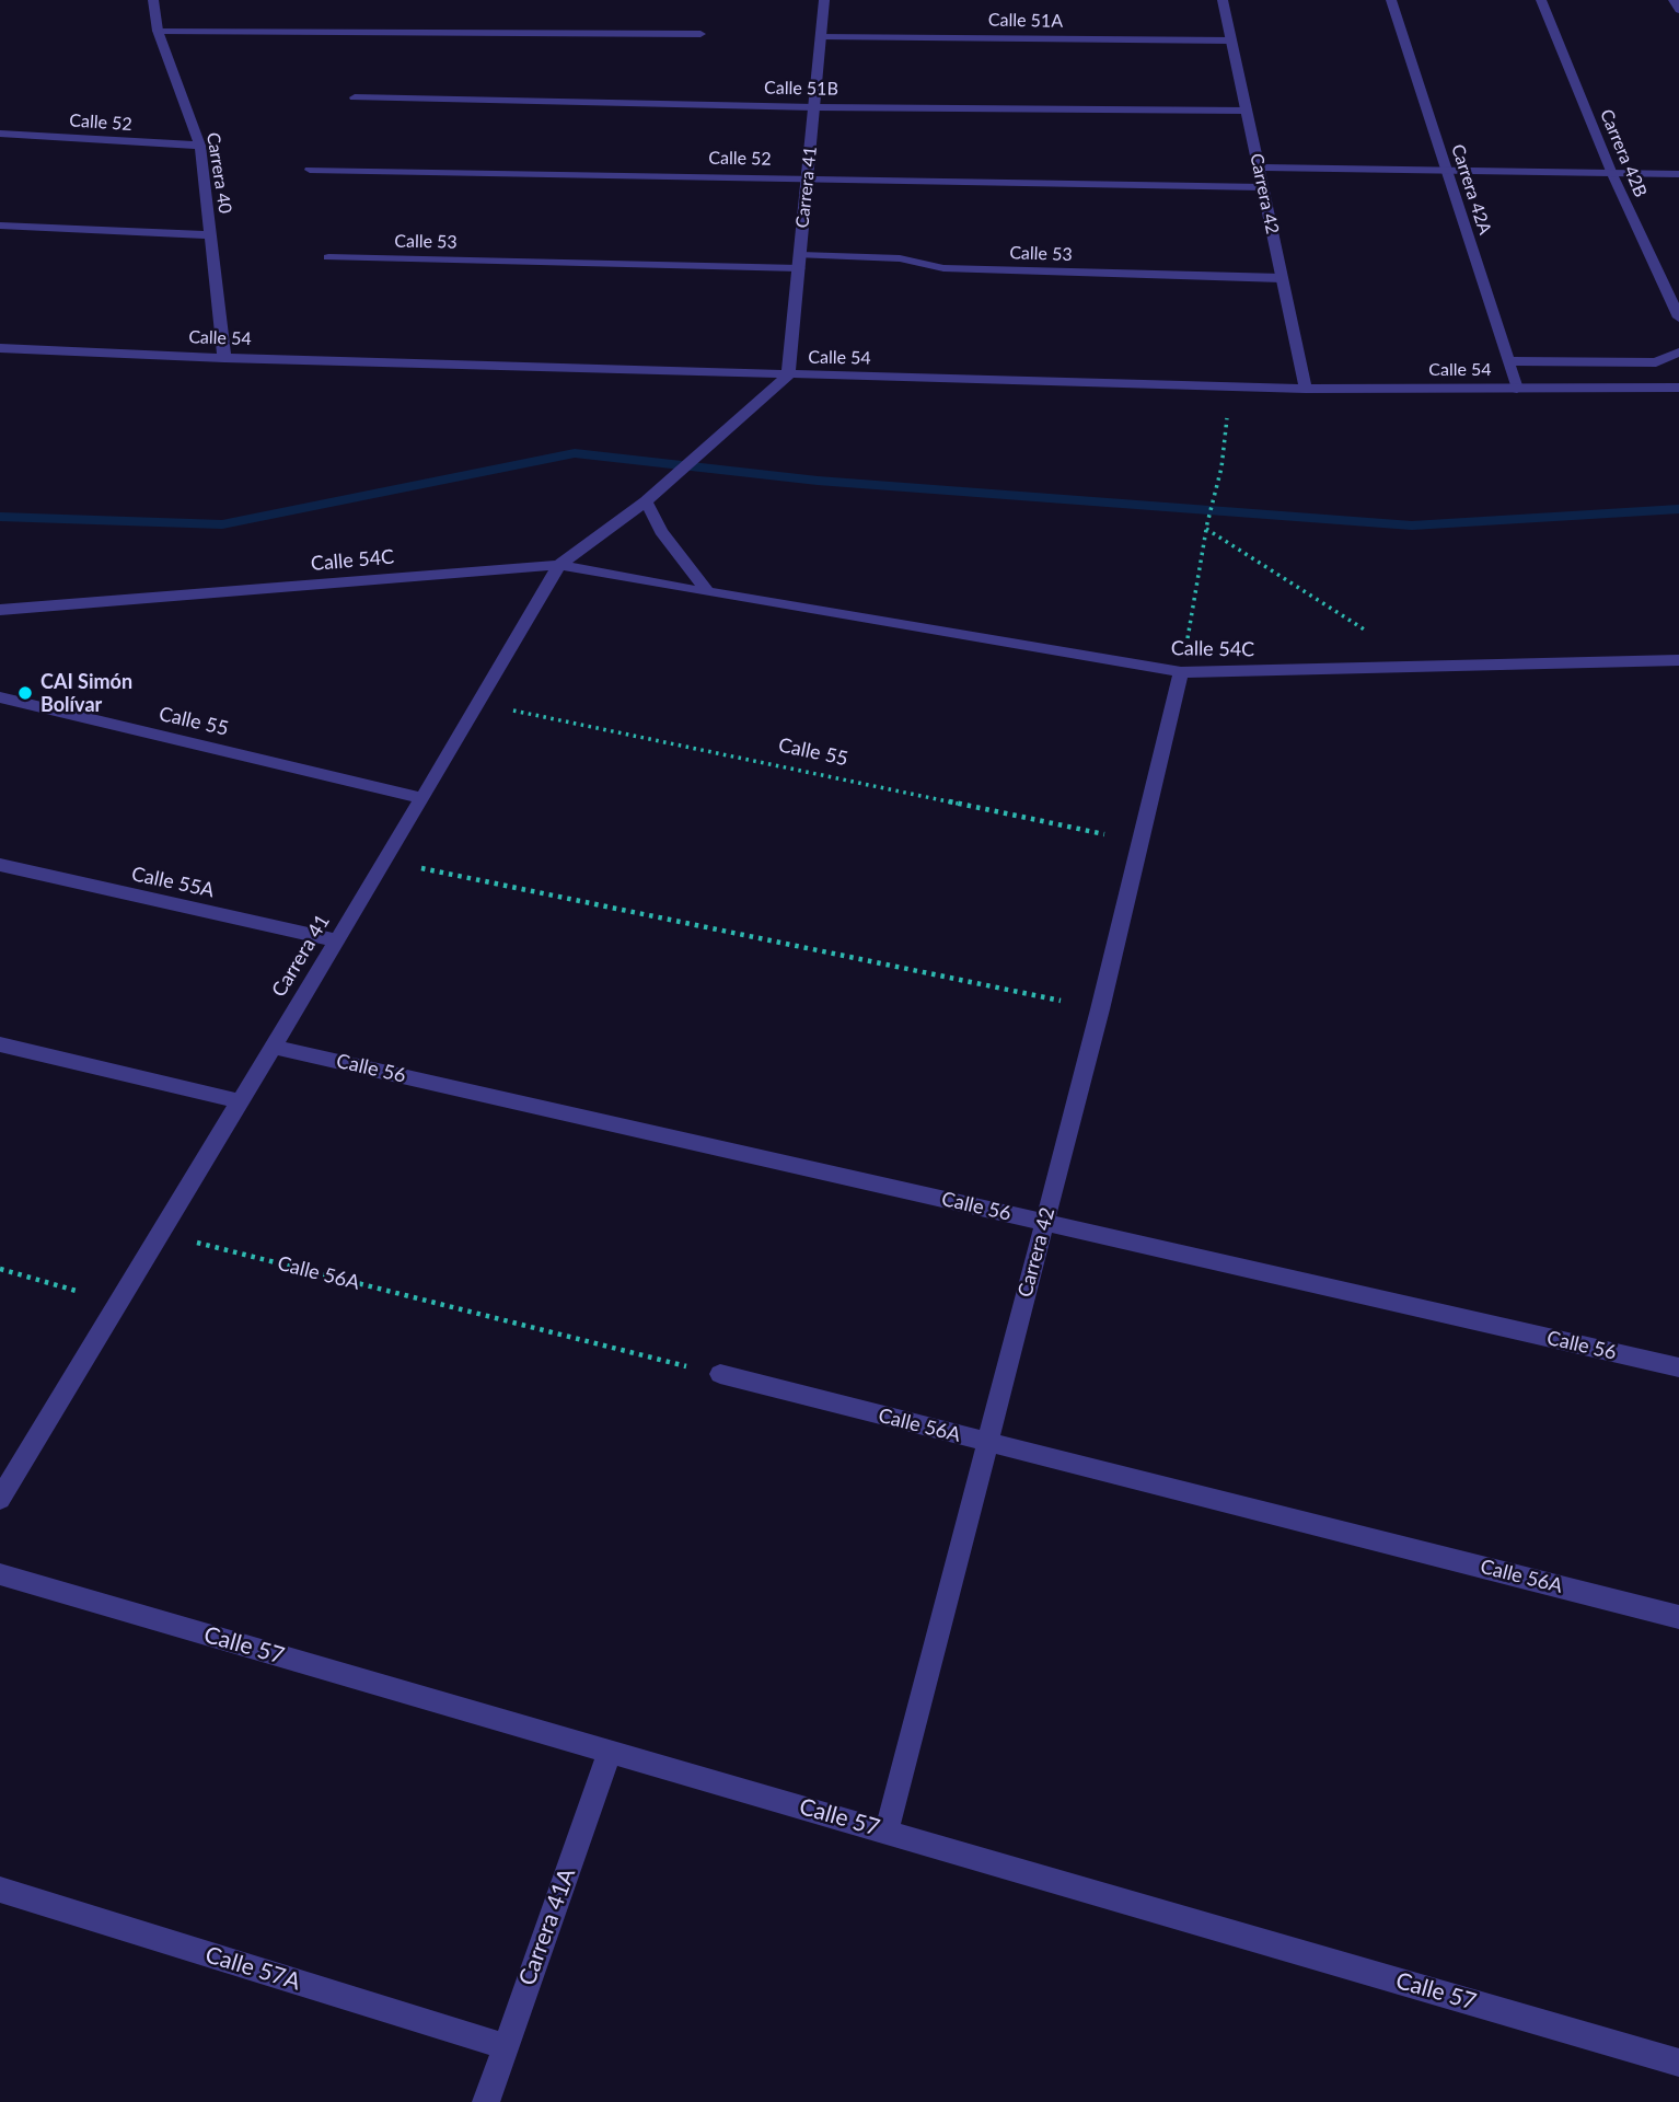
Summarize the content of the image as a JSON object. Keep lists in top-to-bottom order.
{
  "streets": {
    "street": [
      "Calle 51A",
      "Calle 51B",
      "Calle 52",
      "Carrera 42B",
      "Carrera 40",
      "Carrera 41",
      "Carrera 42A",
      "Carrera 42",
      "Calle 53",
      "Calle 54",
      "Calle 54C",
      "Calle 55",
      "Calle 55A",
      "Calle 56",
      "Calle 56A",
      "Calle 57",
      "Carrera 41A",
      "Calle 57A"
    ]
  },
  "crossings": [
    ["Calle 51A", "Carrera 41"],
    ["Calle 51A", "Carrera 42"],
    ["Calle 51B", "Carrera 41"],
    ["Calle 51B", "Carrera 42"],
    ["Calle 52", "Carrera 40"],
    ["Calle 52", "Carrera 41"],
    ["Calle 52", "Carrera 42"],
    ["Carrera 40", "Calle 54"],
    ["Carrera 41", "Calle 53"],
    ["Carrera 41", "Calle 54"],
    ["Carrera 41", "Calle 54C"],
    ["Carrera 41", "Calle 55"],
    ["Carrera 41", "Calle 55A"],
    ["Carrera 41", "Calle 56"],
    ["Carrera 41", "Calle 56A"],
    ["Carrera 42A", "Calle 54"],
    ["Carrera 42", "Calle 53"],
    ["Carrera 42", "Calle 54"],
    ["Carrera 42", "Calle 54C"],
    ["Carrera 42", "Calle 55"],
    ["Carrera 42", "Calle 56"],
    ["Carrera 42", "Calle 56A"],
    ["Carrera 42", "Calle 57"],
    ["Calle 57", "Carrera 41A"],
    ["Carrera 41A", "Calle 57A"]
  ],
  "places": ["CAI Simón Bolívar"]
}
